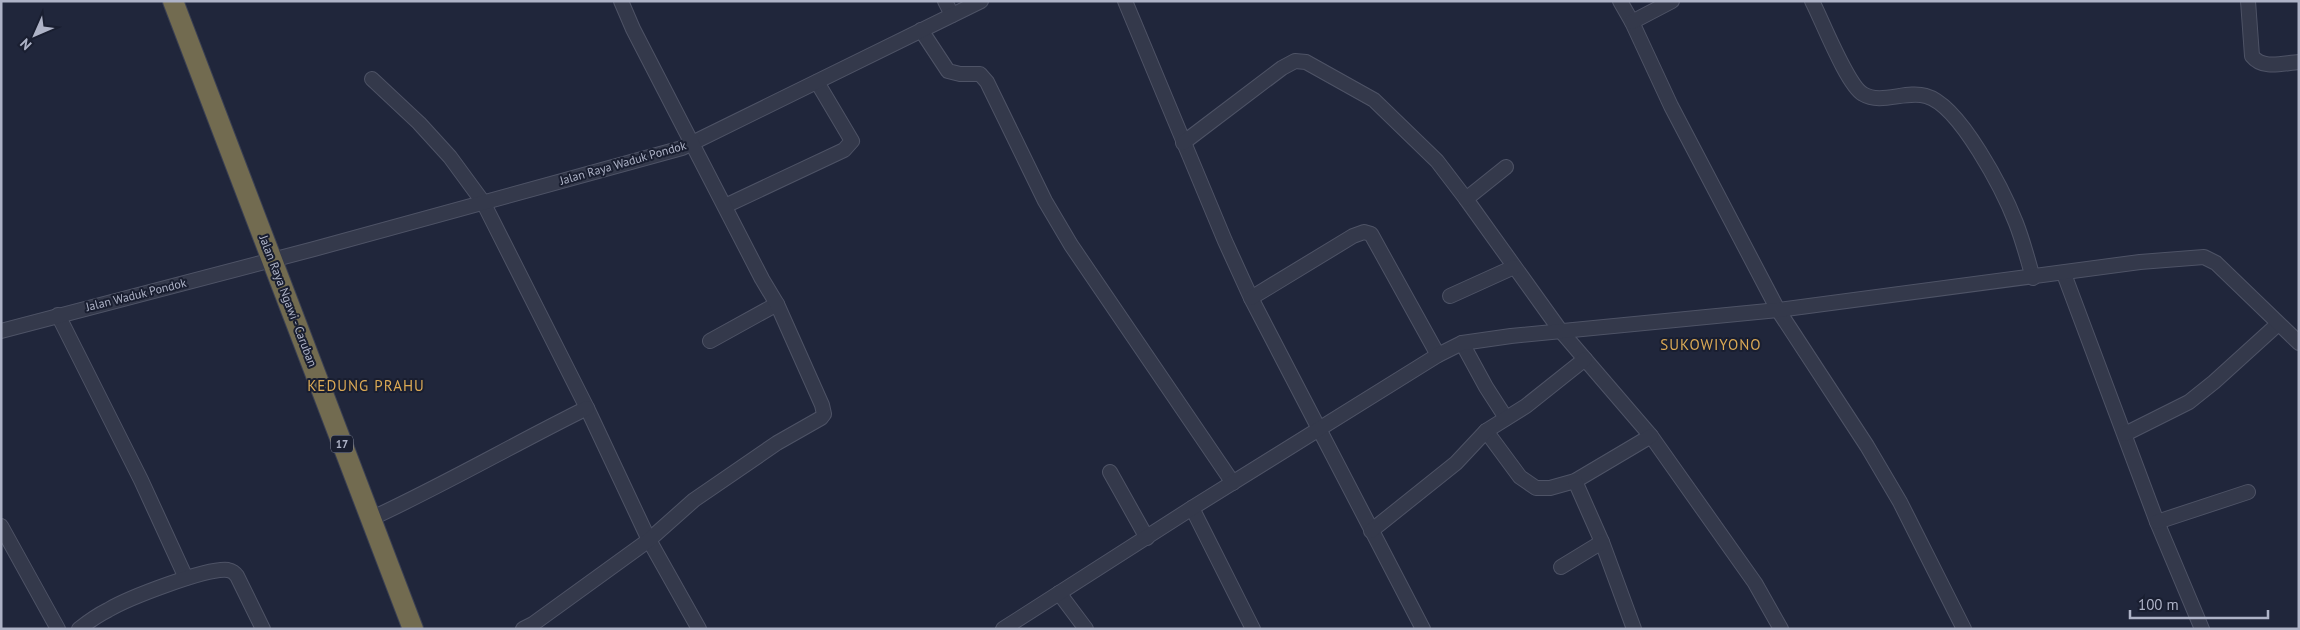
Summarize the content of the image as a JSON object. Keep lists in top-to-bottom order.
{
  "streets": {
    "highway": ["Jalan Raya Ngawi - Caruban", "17"],
    "street": ["Jalan Raya Waduk Pondok", "Jalan Waduk Pondok"]
  },
  "crossings": [
    ["Jalan Raya Waduk Pondok", "Jalan Waduk Pondok"],
    ["Jalan Raya Waduk Pondok", "Jalan Raya Ngawi - Caruban"],
    ["Jalan Waduk Pondok", "Jalan Raya Ngawi - Caruban"]
  ],
  "districts": ["SUKOWIYONO", "KEDUNG PRAHU"],
  "scale_bar": "100 m",
  "north": "bottom left"
}
